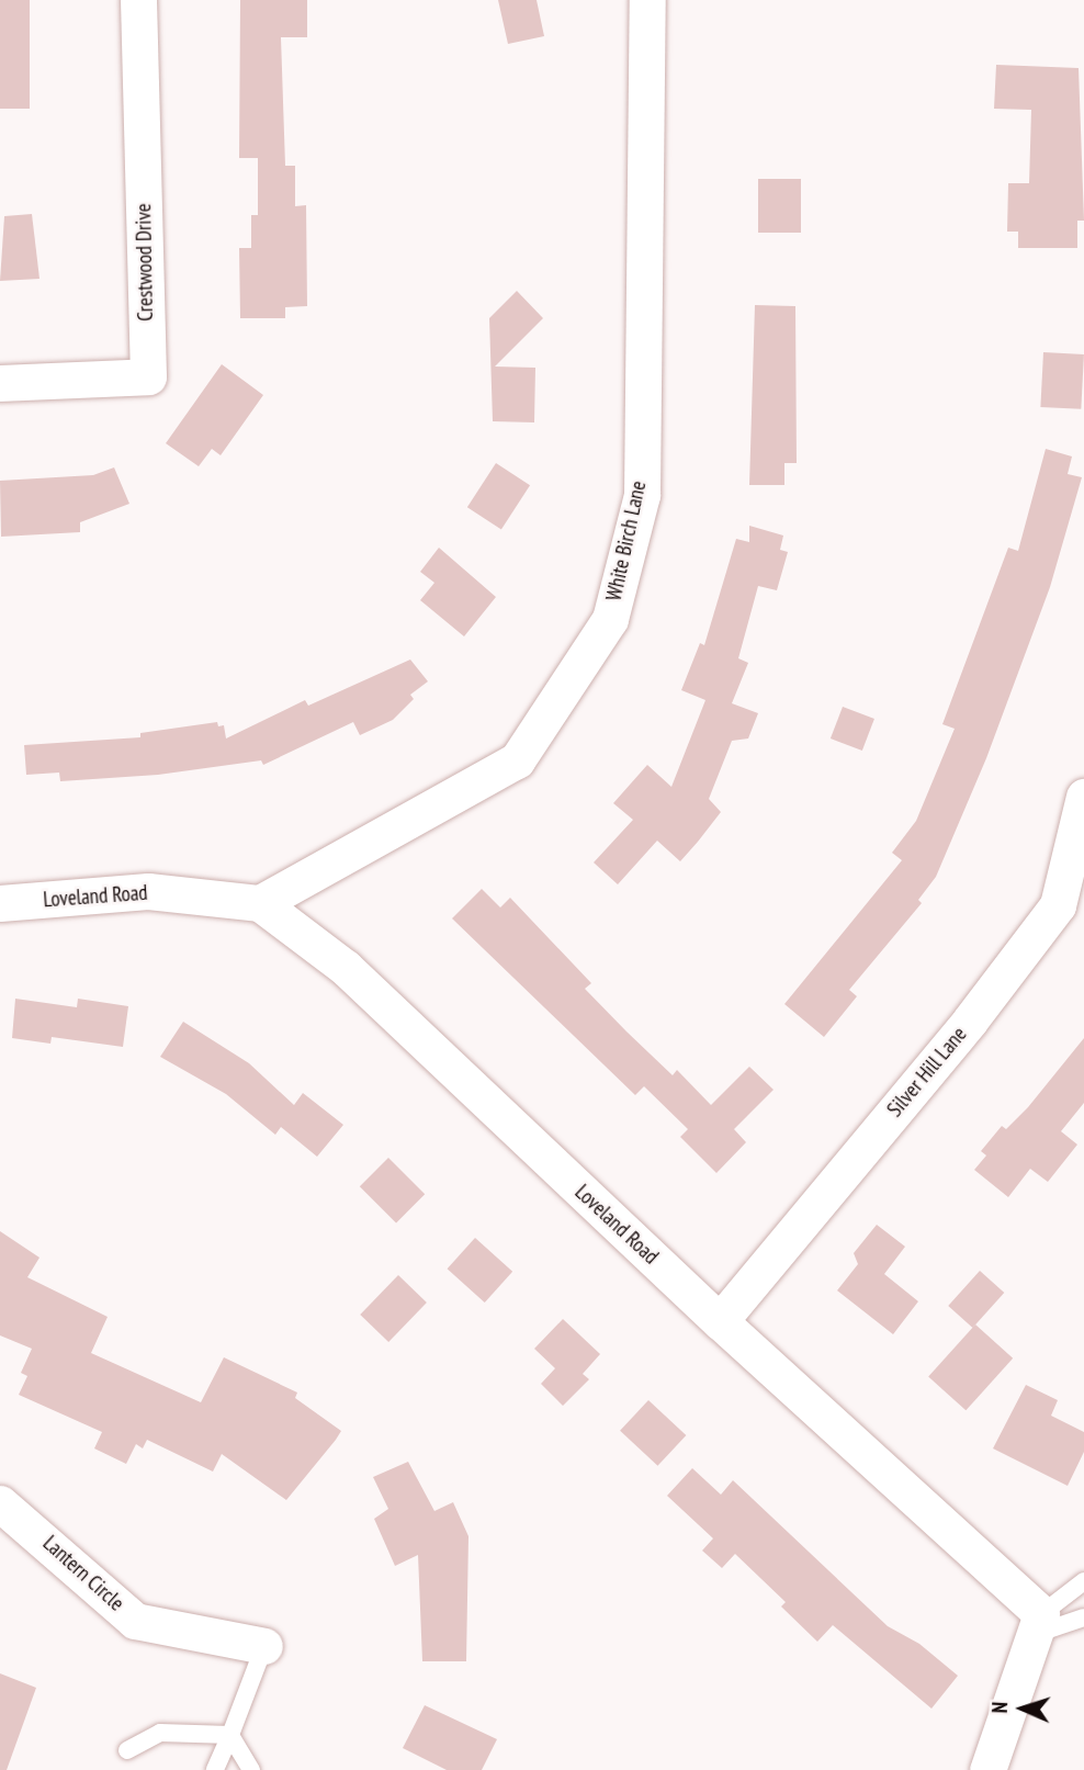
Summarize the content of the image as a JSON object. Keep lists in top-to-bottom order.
{
  "streets": {
    "street": [
      "Crestwood Drive",
      "White Birch Lane",
      "Loveland Road",
      "Silver Hill Lane",
      "Lantern Circle"
    ]
  },
  "crossings": [
    ["White Birch Lane", "Loveland Road"],
    ["Loveland Road", "Silver Hill Lane"]
  ],
  "north": "left"
}
